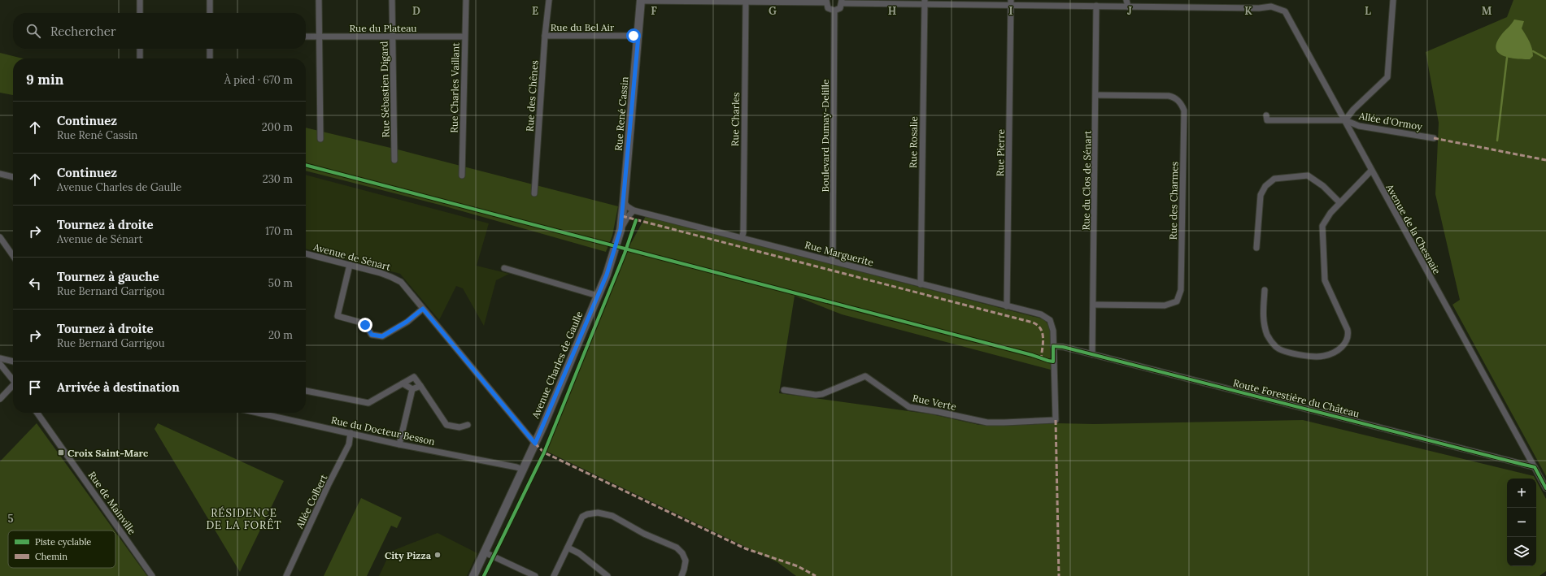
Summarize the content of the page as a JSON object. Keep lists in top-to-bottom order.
{
  "streets": {
    "main road": ["Rue René Cassin", "Avenue Charles de Gaulle"],
    "street": [
      "Rue du Bel Air",
      "Rue du Plateau",
      "Rue Charles Vaillant",
      "Rue Sébastien Digard",
      "Rue des Chênes",
      "Rue Charles",
      "Allée d'Ormoy",
      "Boulevard Dumay-Delille",
      "Rue Rosalie",
      "Rue Pierre",
      "Rue du Clos de Sénart",
      "Rue des Charmes",
      "Avenue de la Chesnaie",
      "Rue Marguerite",
      "Avenue de Sénart",
      "Route Forestière du Château",
      "Rue Verte",
      "Rue du Docteur Besson",
      "Allée Colbert",
      "Rue de Mainville"
    ]
  },
  "crossings": [
    ["Rue du Bel Air", "Rue des Chênes"],
    ["Rue du Bel Air", "Rue René Cassin"],
    ["Rue du Plateau", "Rue Charles Vaillant"],
    ["Rue du Plateau", "Rue Sébastien Digard"],
    ["Rue René Cassin", "Rue Marguerite"],
    ["Rue René Cassin", "Avenue Charles de Gaulle"],
    ["Rue Charles", "Rue Marguerite"],
    ["Allée d'Ormoy", "Avenue de la Chesnaie"],
    ["Boulevard Dumay-Delille", "Rue Marguerite"],
    ["Rue Rosalie", "Rue Marguerite"],
    ["Rue Pierre", "Rue Marguerite"],
    ["Rue du Clos de Sénart", "Rue des Charmes"],
    ["Rue du Clos de Sénart", "Route Forestière du Château"],
    ["Avenue de la Chesnaie", "Route Forestière du Château"],
    ["Rue Marguerite", "Route Forestière du Château"],
    ["Rue Marguerite", "Rue Verte"],
    ["Avenue de Sénart", "Avenue Charles de Gaulle"],
    ["Avenue Charles de Gaulle", "Rue du Docteur Besson"],
    ["Route Forestière du Château", "Rue Verte"],
    ["Rue du Docteur Besson", "Allée Colbert"]
  ],
  "districts": ["RÉSIDENCE DE LA FORÊT"],
  "places": {
    "transit": ["Croix Saint-Marc"],
    "other": ["City Pizza"]
  },
  "legend": ["Piste cyclable", "Chemin"],
  "page": {
    "search": "Rechercher",
    "heading": ["9 min", "À pied · 670 m"],
    "list": [
      ["Continuez", "Rue René Cassin", "200 m"],
      ["Continuez", "Avenue Charles de Gaulle", "230 m"],
      ["Tournez à droite", "Avenue de Sénart", "170 m"],
      ["Tournez à gauche", "Rue Bernard Garrigou", "50 m"],
      ["Tournez à droite", "Rue Bernard Garrigou", "20 m"],
      "Arrivée à destination"
    ],
    "map_buttons": ["+", "−"]
  },
  "grid": {
    "columns": [
      "D",
      "E",
      "F",
      "G",
      "H",
      "I",
      "J",
      "K",
      "L",
      "M"
    ],
    "rows": ["5"]
  }
}
